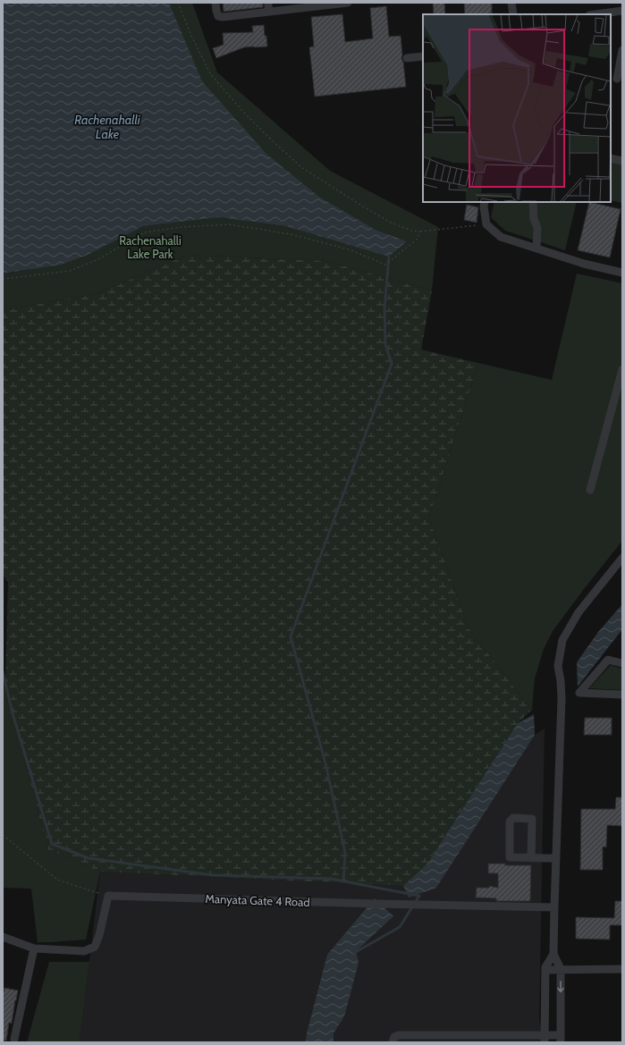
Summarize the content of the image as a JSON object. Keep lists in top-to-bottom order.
{
  "streets": {
    "street": ["Manyata Gate 4 Road"]
  },
  "water": ["Rachenahalli Lake"],
  "parks": ["Rachenahalli Lake Park"]
}
